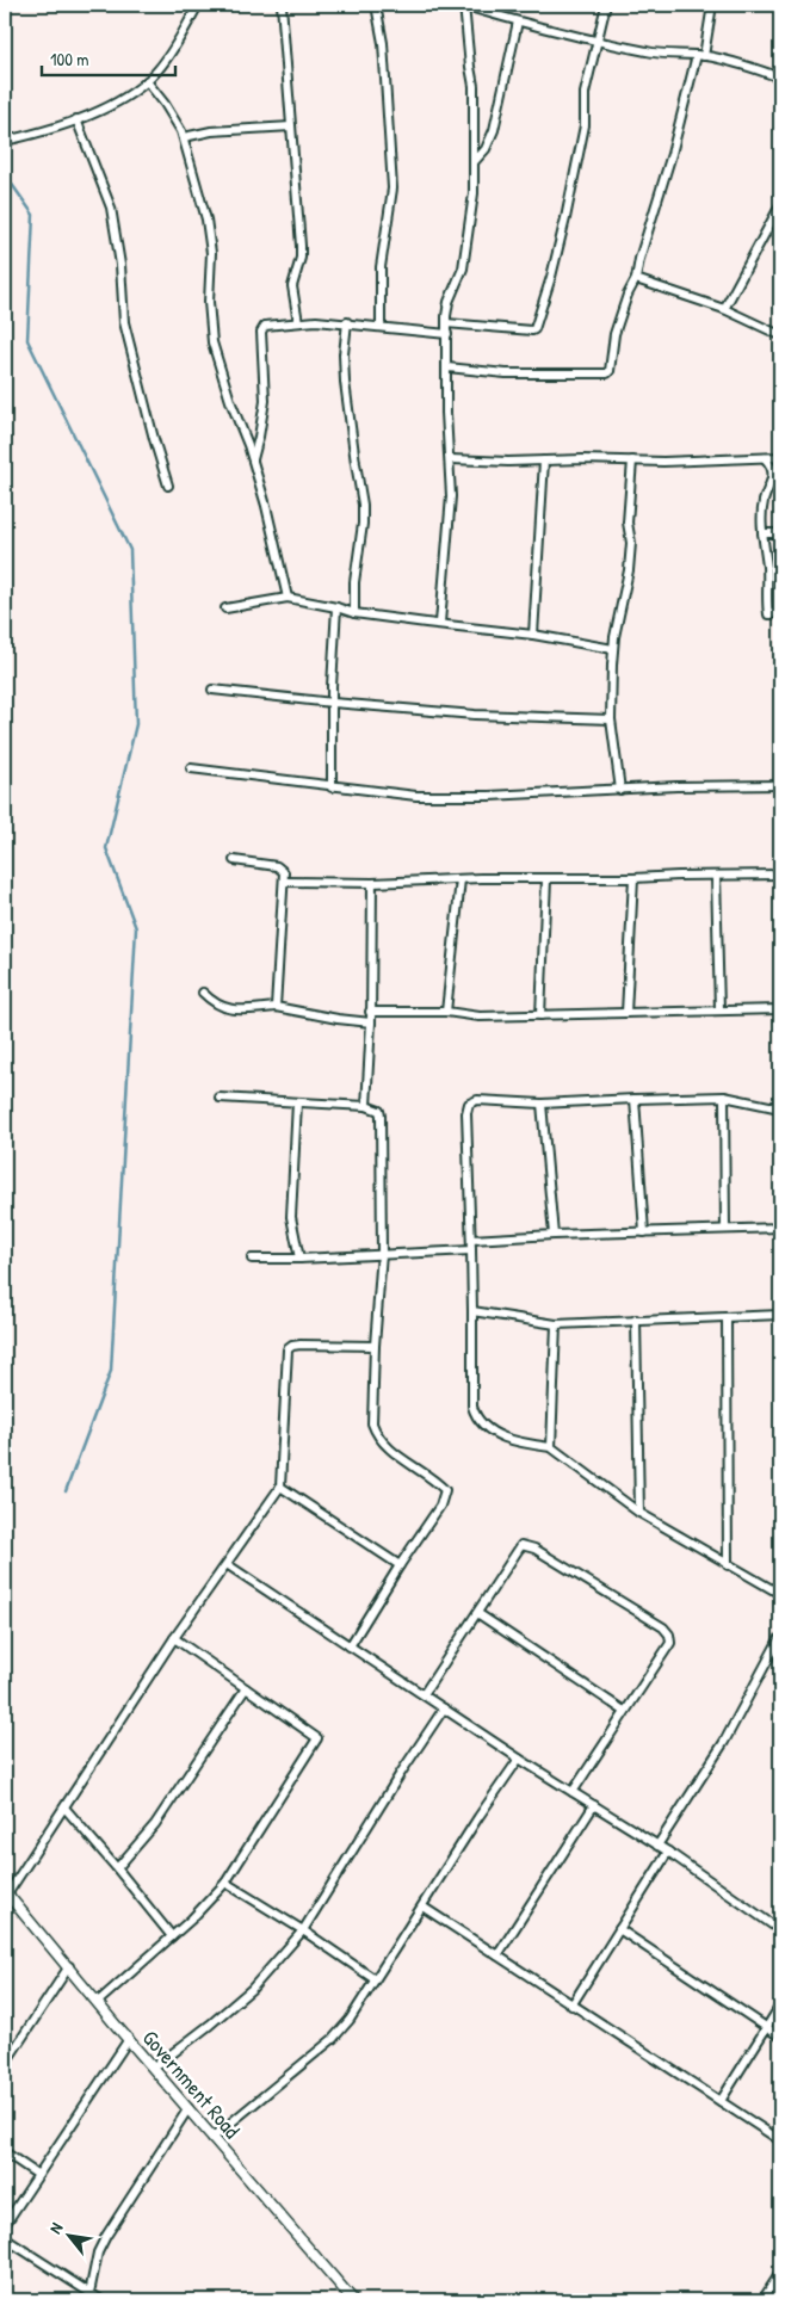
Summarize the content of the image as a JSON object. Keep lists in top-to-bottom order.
{
  "streets": {
    "street": ["Government Road"]
  },
  "scale_bar": "100 m",
  "north": "top left"
}
